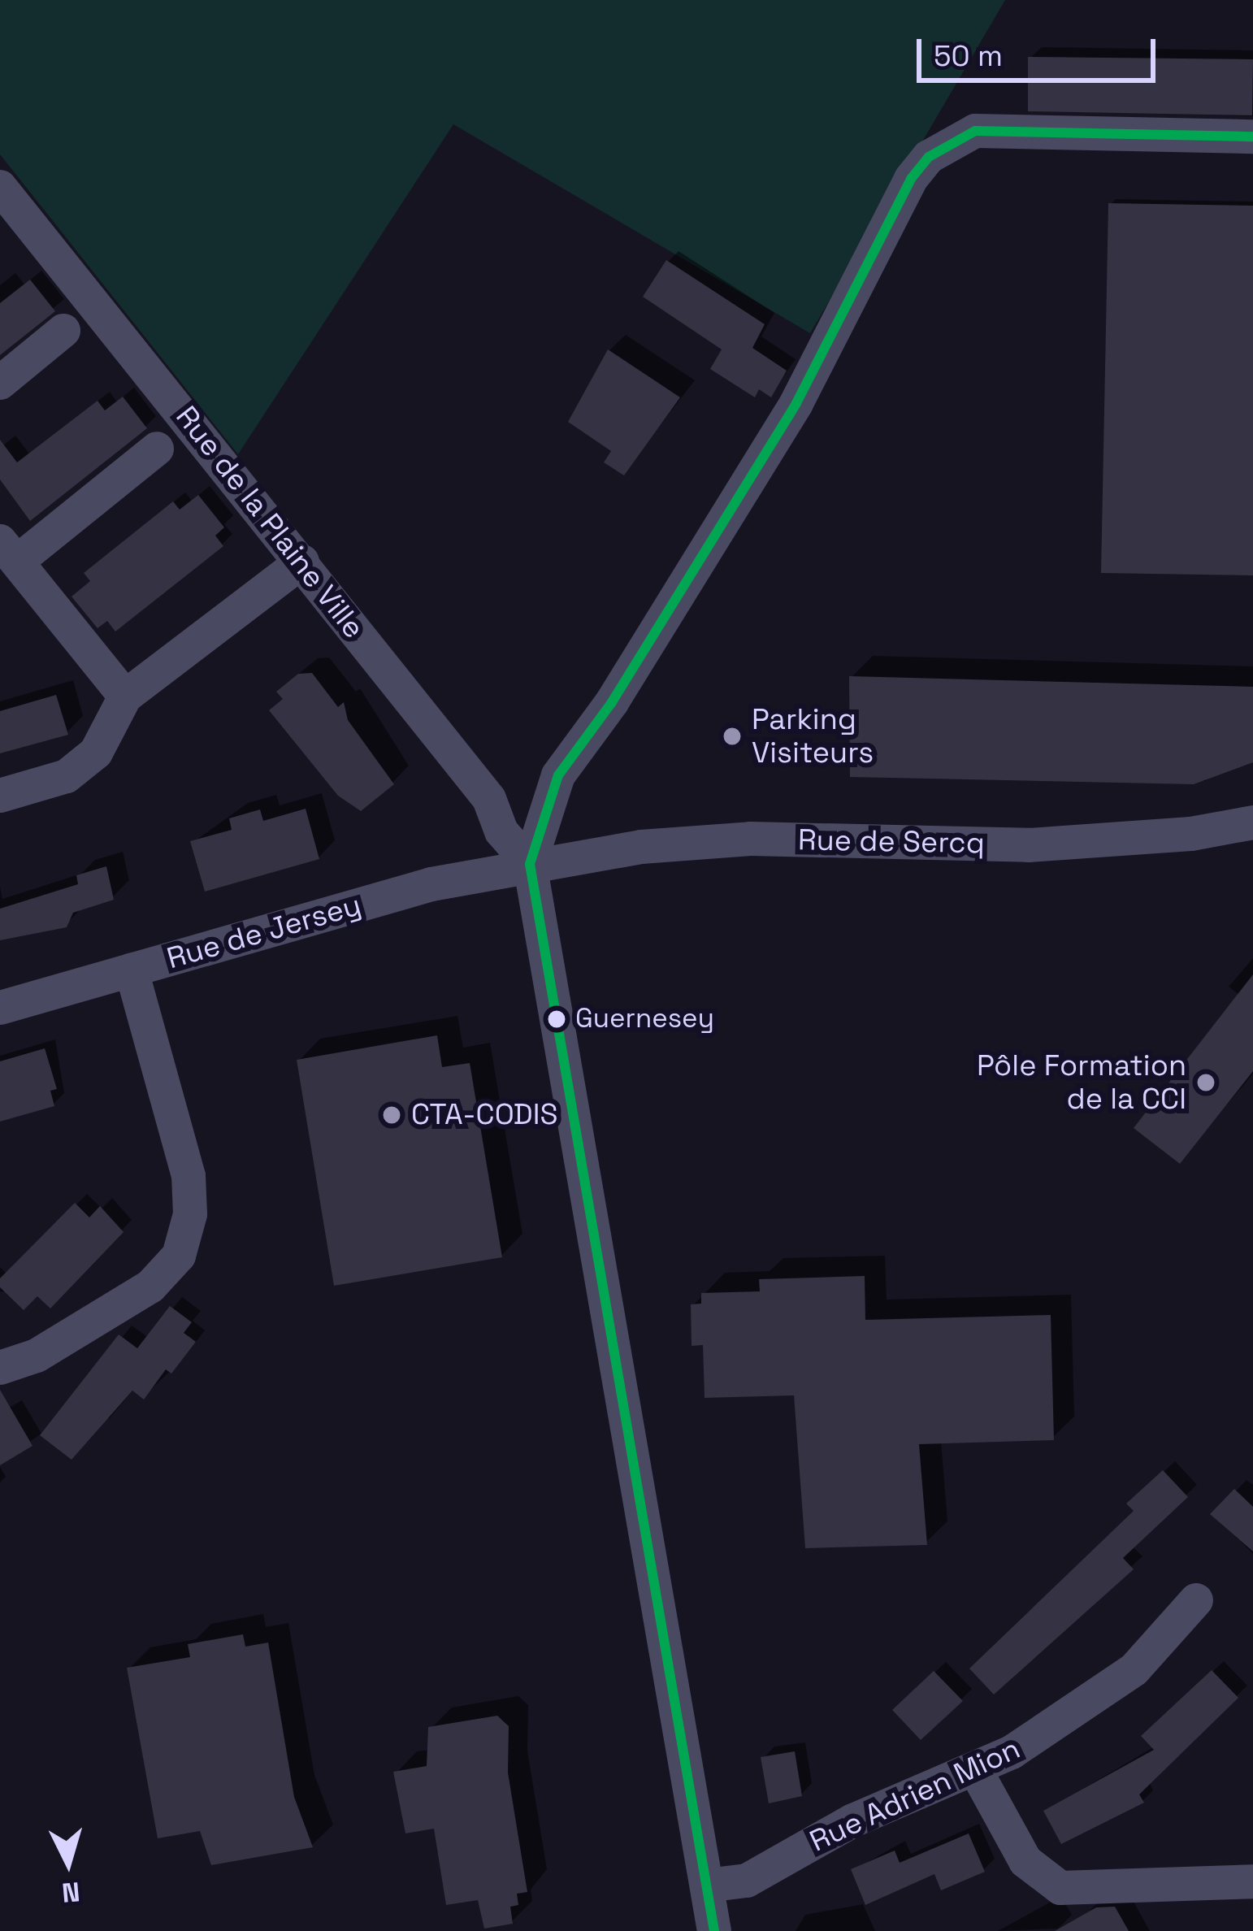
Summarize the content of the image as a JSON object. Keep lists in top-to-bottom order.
{
  "streets": {
    "street": [
      "Rue de la Plaine Ville",
      "Rue de Sercq",
      "Rue de Jersey",
      "Rue Adrien Mion"
    ]
  },
  "crossings": [
    ["Rue de la Plaine Ville", "Rue de Sercq"],
    ["Rue de la Plaine Ville", "Rue de Jersey"],
    ["Rue de Sercq", "Rue de Jersey"]
  ],
  "places": [
    "Parking Visiteurs",
    "Guernesey",
    "Pôle Formation de la CCI",
    "CTA-CODIS"
  ],
  "scale_bar": "50 m",
  "north": "bottom"
}
